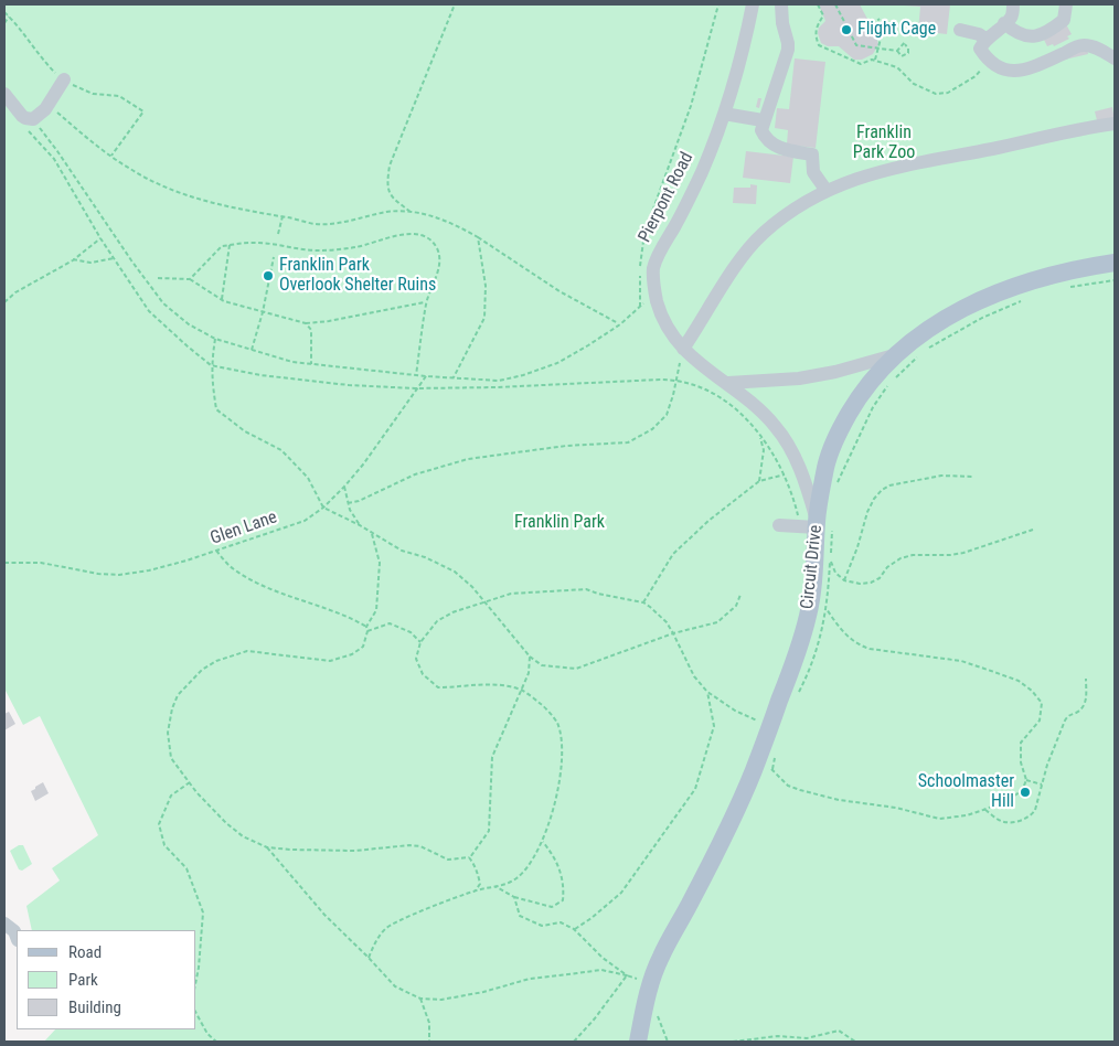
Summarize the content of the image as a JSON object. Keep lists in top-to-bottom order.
{
  "streets": {
    "main road": ["Circuit Drive"],
    "street": ["Pierpont Road"],
    "path": ["Glen Lane"]
  },
  "crossings": [
    ["Pierpont Road", "Circuit Drive"]
  ],
  "parks": ["Franklin Park Zoo", "Franklin Park"],
  "places": ["Flight Cage", "Franklin Park Overlook Shelter Ruins", "Schoolmaster Hill"],
  "legend": ["Road", "Park", "Building"]
}
